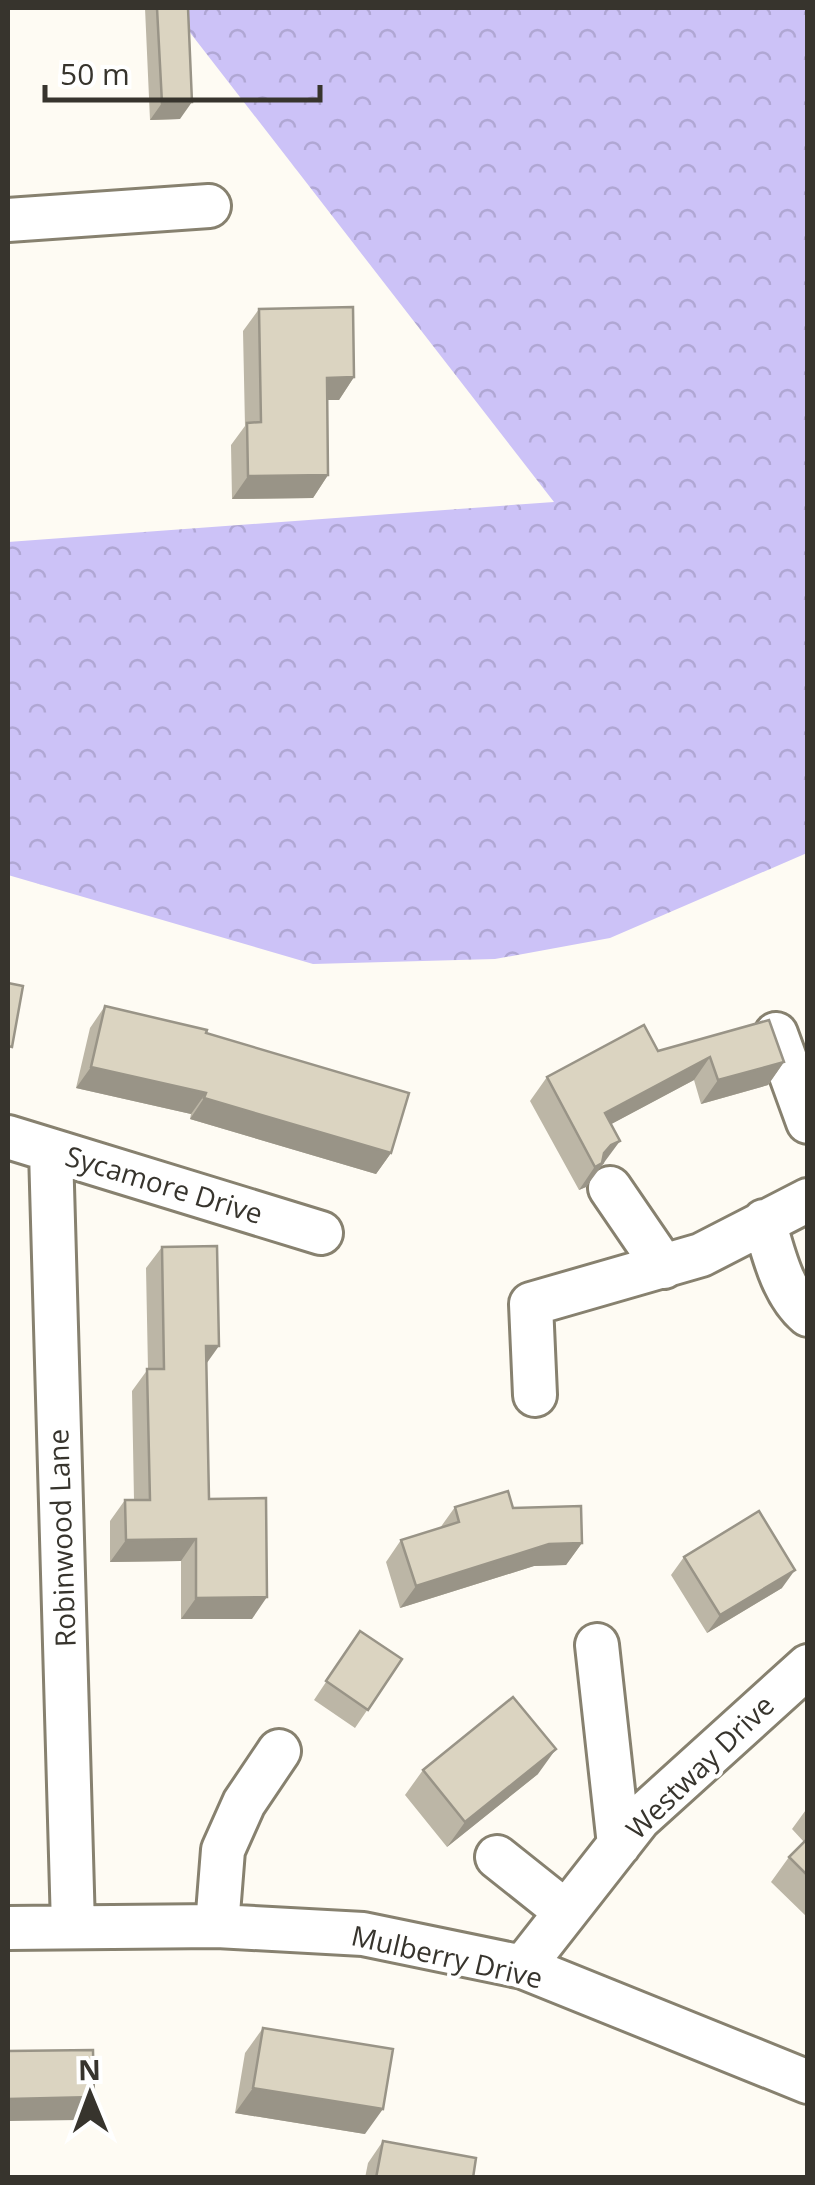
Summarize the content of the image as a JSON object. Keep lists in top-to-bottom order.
{
  "streets": {
    "street": [
      "Sycamore Drive",
      "Robinwood Lane",
      "Westway Drive",
      "Mulberry Drive"
    ]
  },
  "crossings": [
    ["Sycamore Drive", "Robinwood Lane"],
    ["Robinwood Lane", "Mulberry Drive"],
    ["Westway Drive", "Mulberry Drive"]
  ],
  "scale_bar": "50 m",
  "north": "top"
}
